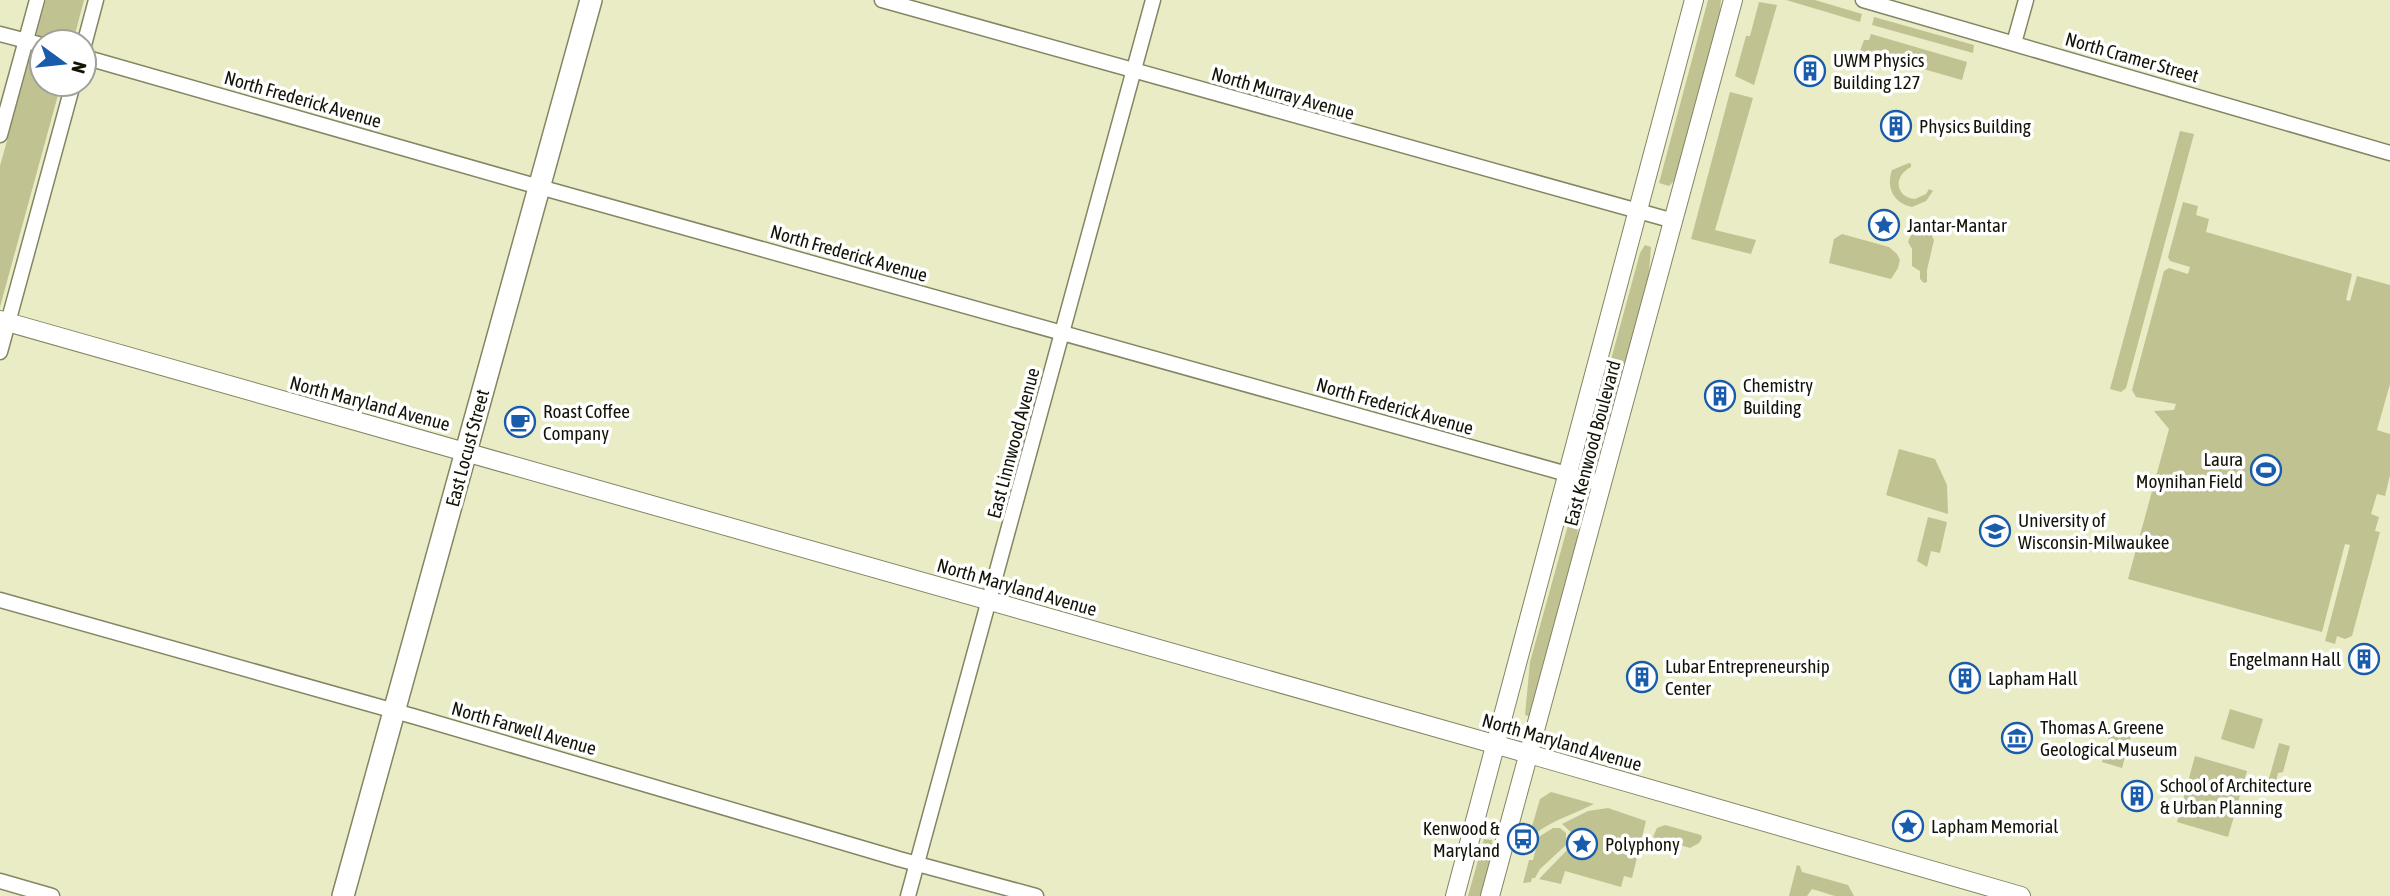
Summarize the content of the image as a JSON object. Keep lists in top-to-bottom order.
{
  "streets": {
    "main road": ["East Locust Street"],
    "street": [
      "North Cramer Street",
      "North Murray Avenue",
      "North Frederick Avenue",
      "North Maryland Avenue",
      "East Linnwood Avenue",
      "East Kenwood Boulevard",
      "North Farwell Avenue"
    ]
  },
  "crossings": [
    ["North Murray Avenue", "East Linnwood Avenue"],
    ["North Murray Avenue", "East Kenwood Boulevard"],
    ["North Frederick Avenue", "East Linnwood Avenue"],
    ["North Frederick Avenue", "East Kenwood Boulevard"],
    ["North Frederick Avenue", "East Locust Street"],
    ["North Maryland Avenue", "East Linnwood Avenue"],
    ["North Maryland Avenue", "East Kenwood Boulevard"],
    ["North Maryland Avenue", "East Locust Street"],
    ["East Linnwood Avenue", "North Farwell Avenue"],
    ["East Locust Street", "North Farwell Avenue"]
  ],
  "places": {
    "building": [
      "UWM Physics Building 127",
      "Physics Building",
      "Chemistry Building",
      "Engelmann Hall",
      "Lubar Entrepreneurship Center",
      "Lapham Hall",
      "School of Architecture & Urban Planning"
    ],
    "place": ["Jantar-Mantar", "Lapham Memorial", "Polyphony"],
    "cafe": ["Roast Coffee Company"],
    "sports": ["Laura Moynihan Field"],
    "school or university": ["University of Wisconsin-Milwaukee"],
    "museum": ["Thomas A. Greene Geological Museum"],
    "bus stop": ["Kenwood & Maryland"]
  },
  "north": "right"
}
